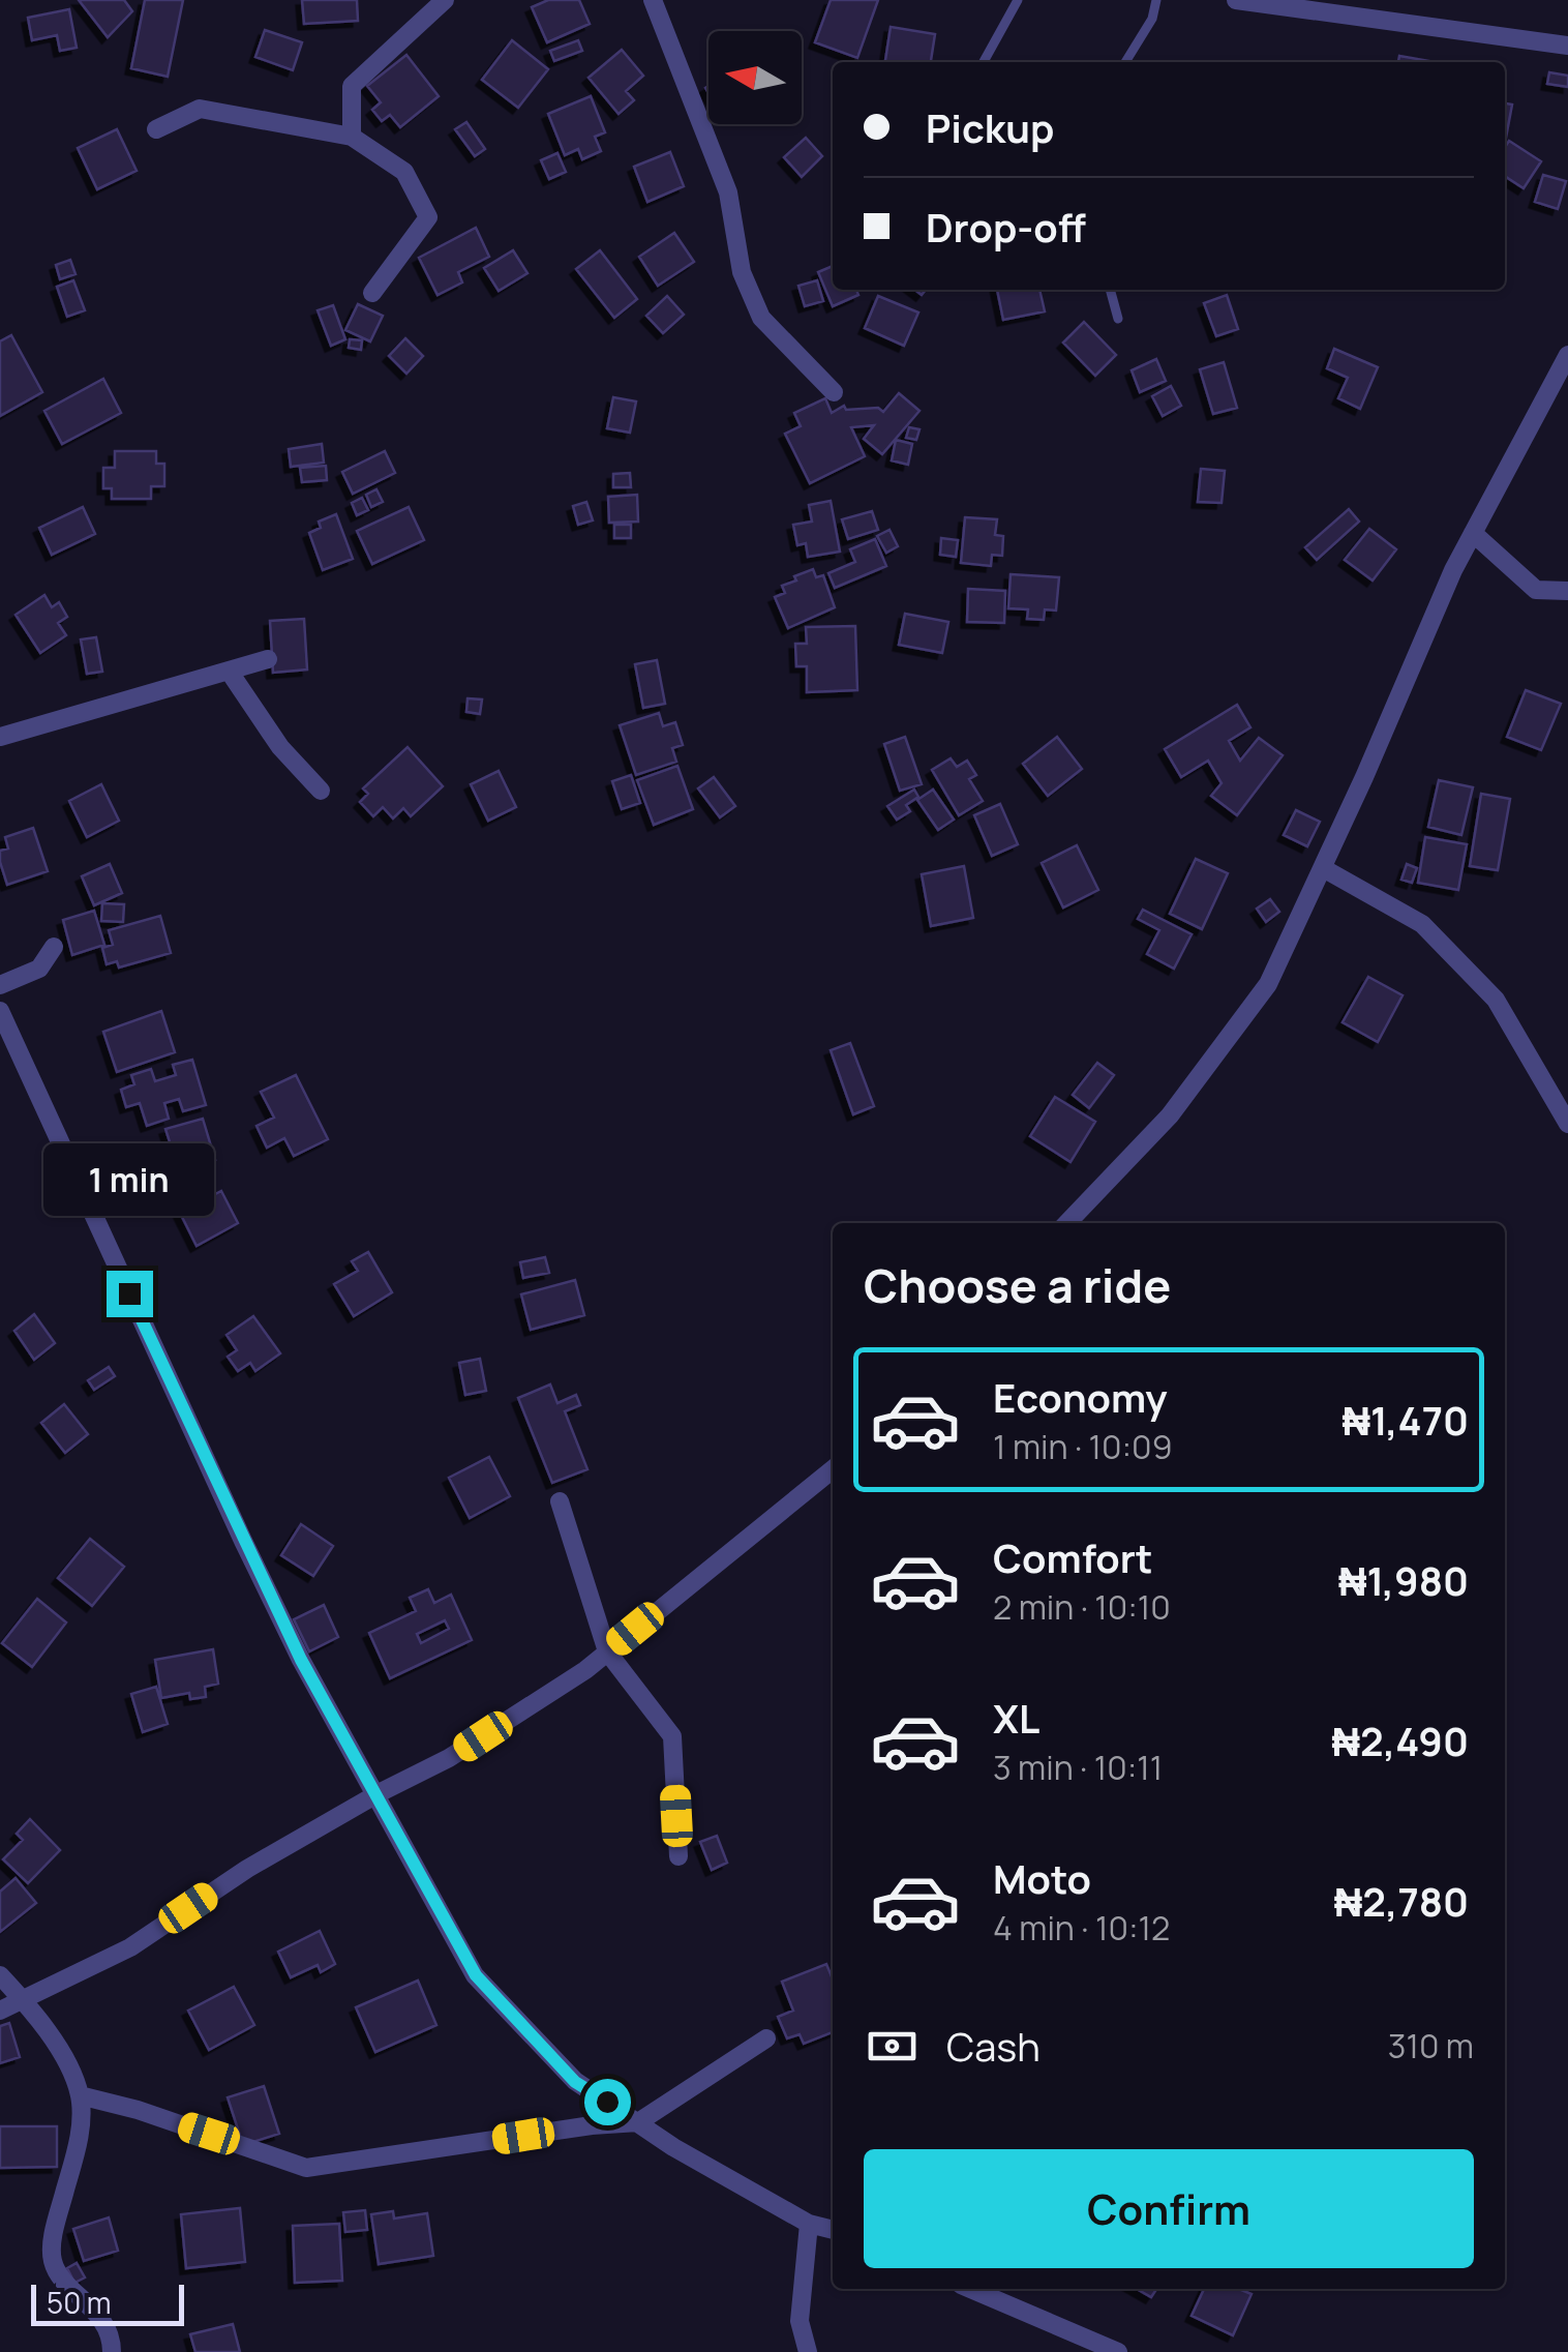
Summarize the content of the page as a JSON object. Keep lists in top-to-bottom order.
{
  "scale_bar": "50 m",
  "north": "left",
  "page": {
    "banner": ["Pickup", "Drop-off"],
    "bubble": "1 min",
    "heading": "Choose a ride",
    "list": [
      {
        "name": "Economy",
        "note": "1 min · 10:09",
        "value": "₦1,470"
      },
      {
        "name": "Comfort",
        "note": "2 min · 10:10",
        "value": "₦1,980"
      },
      {
        "name": "XL",
        "note": "3 min · 10:11",
        "value": "₦2,490"
      },
      {
        "name": "Moto",
        "note": "4 min · 10:12",
        "value": "₦2,780"
      }
    ],
    "pay": ["Cash", "310 m"],
    "buttons": "Confirm",
    "scale": "50 m"
  }
}
